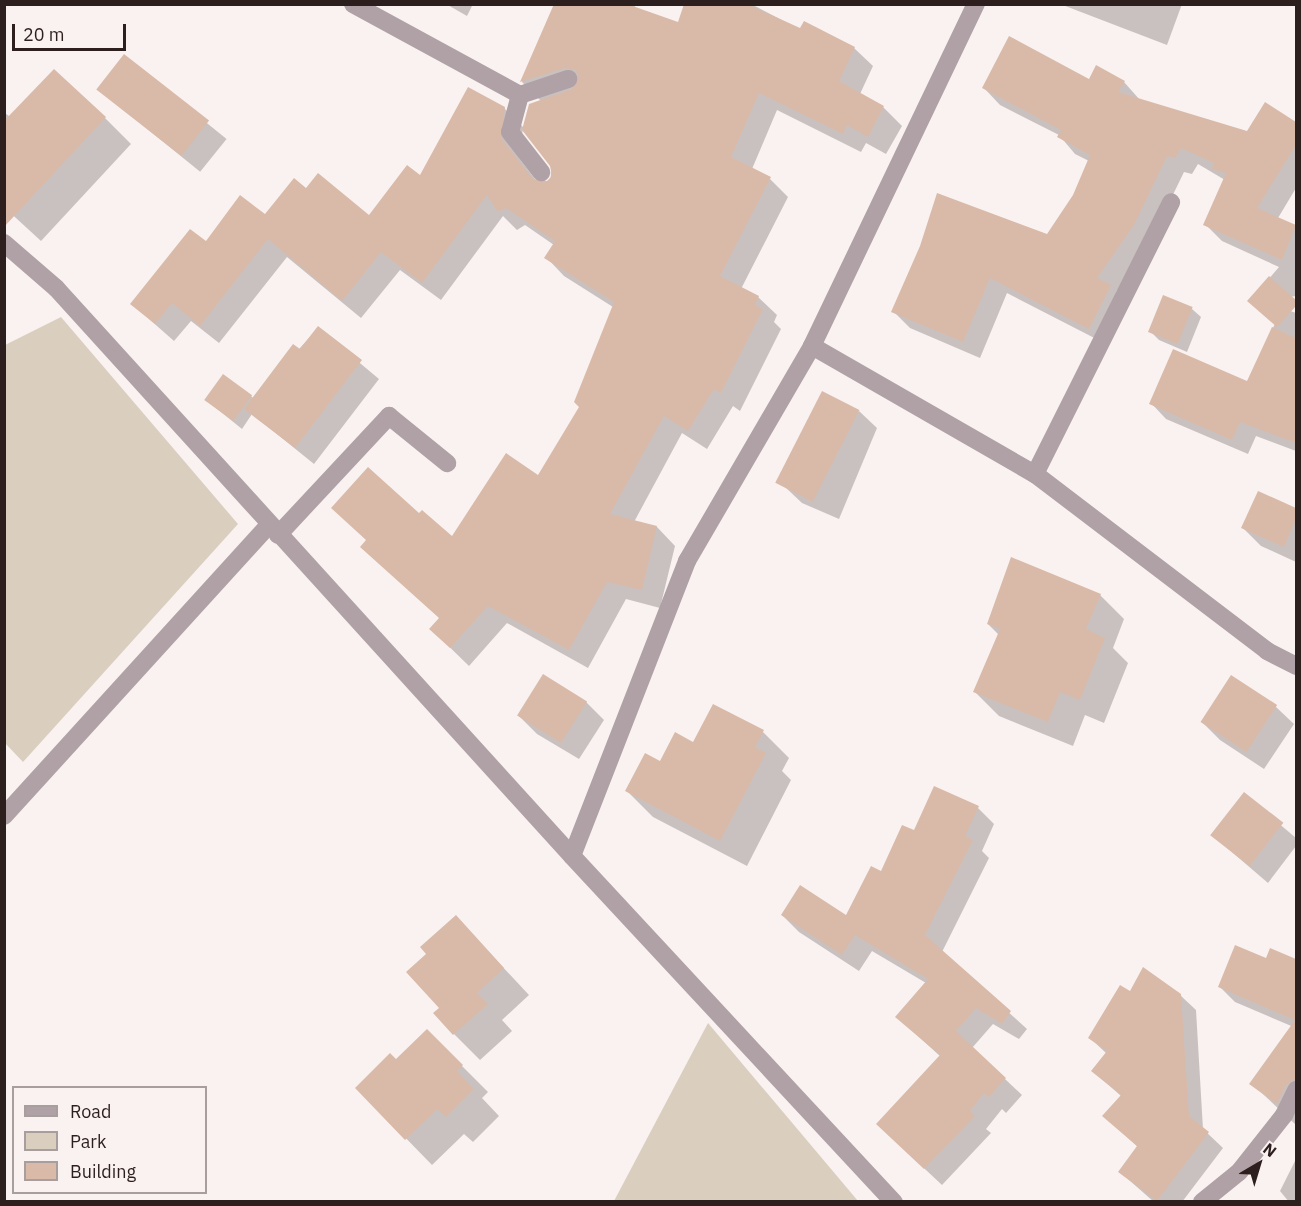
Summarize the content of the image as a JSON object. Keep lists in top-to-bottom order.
{
  "legend": ["Road", "Park", "Building"],
  "scale_bar": "20 m",
  "north": "top right"
}
